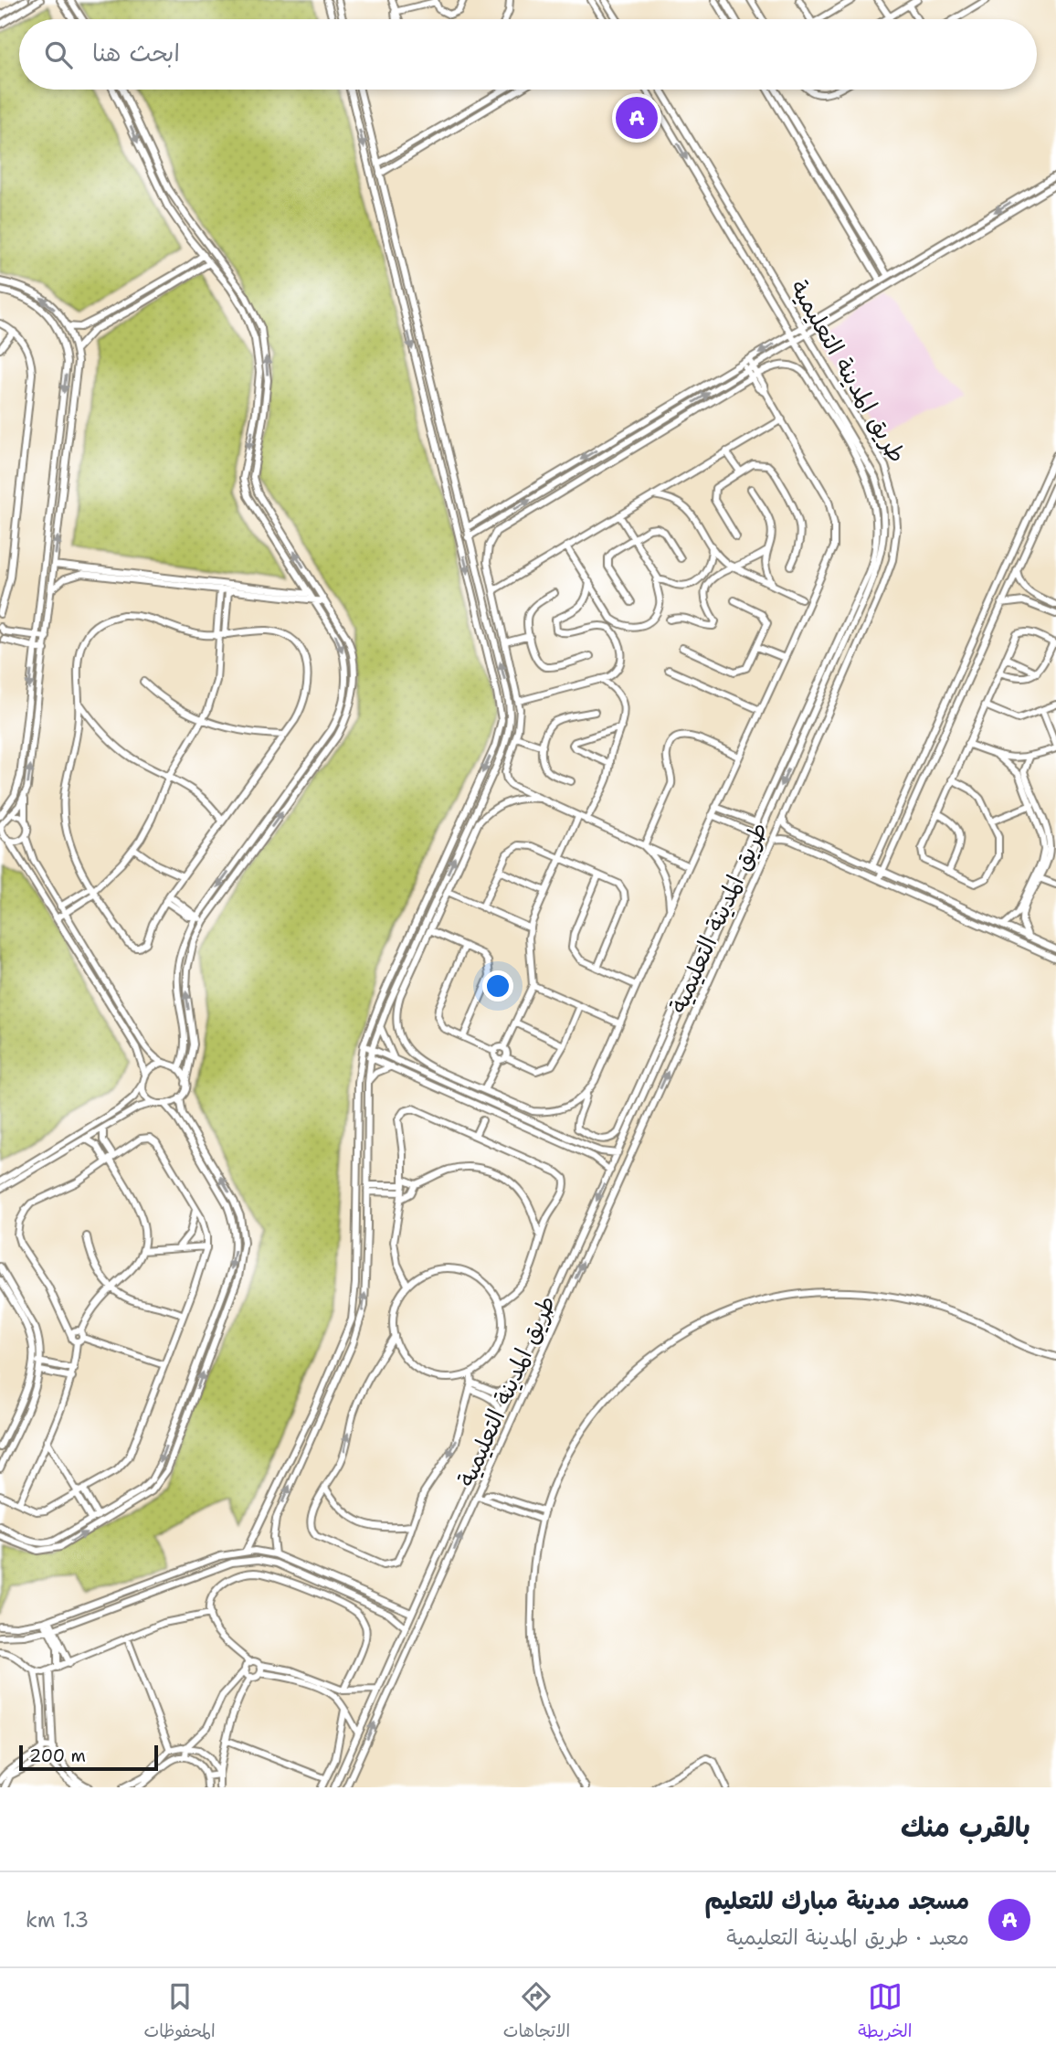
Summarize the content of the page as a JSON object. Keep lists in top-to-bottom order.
{
  "streets": {
    "street": ["طريق المدينة التعليمية"]
  },
  "scale_bar": "200 m",
  "page": {
    "search": "ابحث هنا",
    "pins": "A",
    "scale": "200 m",
    "heading": "بالقرب منك",
    "list": [
      {
        "mark": "A",
        "name": "مسجد مدينة مبارك للتعليم",
        "note": "معبد · طريق المدينة التعليمية",
        "value": "1.3 km"
      }
    ],
    "nav": ["الخريطة", "الاتجاهات", "المحفوظات"]
  }
}
